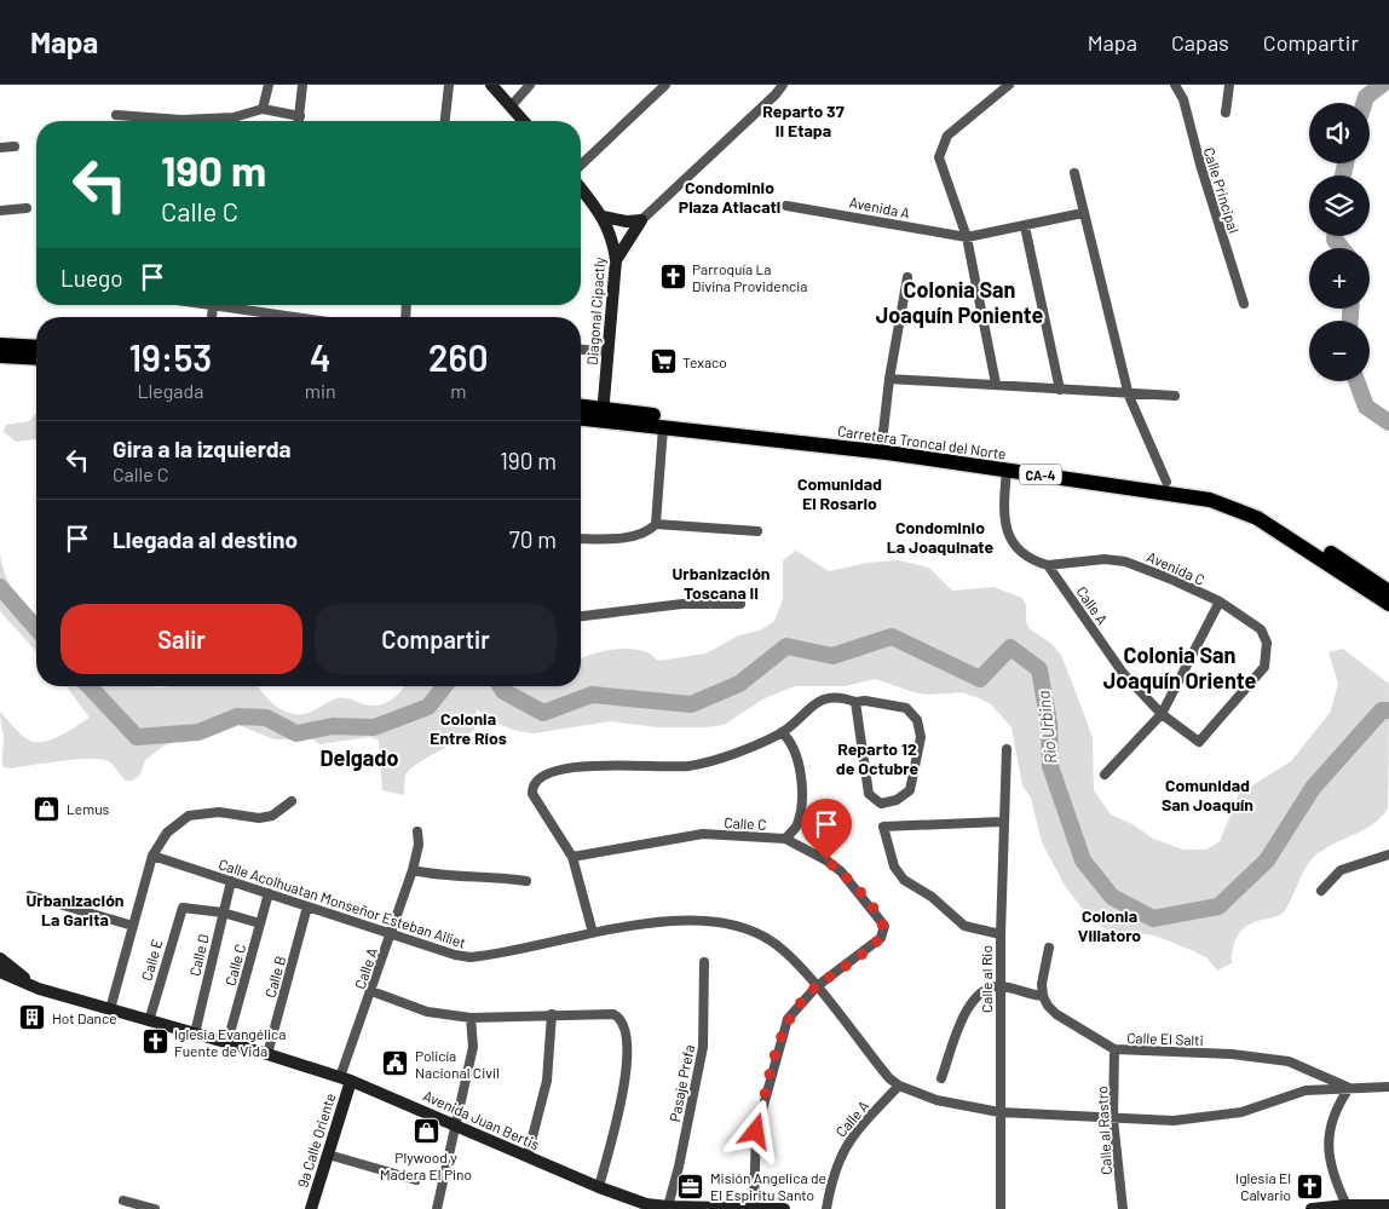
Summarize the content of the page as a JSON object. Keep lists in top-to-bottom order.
{
  "streets": {
    "main road": [
      "Diagonal Cipactly",
      "Carretera Troncal del Norte",
      "CA-4",
      "Avenida Juan Bertis",
      "9a Calle Oriente"
    ],
    "street": [
      "Calle Principal",
      "Avenida A",
      "Avenida C",
      "Calle A",
      "Calle C",
      "Calle Acolhuatan Monseñor Esteban Alliet",
      "Calle D",
      "Calle E",
      "Calle B",
      "Calle al Rio",
      "Calle El Salti",
      "Pasaje Prefa",
      "Calle al Rastro"
    ]
  },
  "crossings": [
    ["Diagonal Cipactly", "Carretera Troncal del Norte"],
    ["Diagonal Cipactly", "CA-4"],
    ["Carretera Troncal del Norte", "CA-4"],
    ["Carretera Troncal del Norte", "Calle A"],
    ["Avenida C", "Calle A"],
    ["Calle A", "Calle Acolhuatan Monseñor Esteban Alliet"],
    ["Calle A", "Avenida Juan Bertis"],
    ["Calle A", "9a Calle Oriente"],
    ["Calle C", "Calle Acolhuatan Monseñor Esteban Alliet"],
    ["Calle C", "Avenida Juan Bertis"],
    ["Calle Acolhuatan Monseñor Esteban Alliet", "Calle D"],
    ["Calle Acolhuatan Monseñor Esteban Alliet", "Calle B"],
    ["Calle Acolhuatan Monseñor Esteban Alliet", "Calle al Rio"],
    ["Calle Acolhuatan Monseñor Esteban Alliet", "Calle El Salti"],
    ["Calle Acolhuatan Monseñor Esteban Alliet", "Calle al Rastro"],
    ["Calle D", "Calle E"],
    ["Calle D", "Avenida Juan Bertis"],
    ["Calle E", "Avenida Juan Bertis"],
    ["Calle B", "Avenida Juan Bertis"],
    ["Calle El Salti", "Calle al Rastro"],
    ["Pasaje Prefa", "Avenida Juan Bertis"],
    ["Avenida Juan Bertis", "9a Calle Oriente"]
  ],
  "districts": [
    "Reparto 37 II Etapa",
    "Condominio Plaza Atlacatl",
    "Colonia San Joaquín Poniente",
    "Comunidad El Rosario",
    "Condominio La Joaquinate",
    "Urbanización Toscana II",
    "Colonia San Joaquín Oriente",
    "Colonia Entre Ríos",
    "Reparto 12 de Octubre",
    "Delgado",
    "Comunidad San Joaquín",
    "Urbanización La Garita",
    "Colonia Villatoro"
  ],
  "water": ["Río Urbina"],
  "places": {
    "church": ["Parroquía La Divina Providencia", "Iglesia Evangélica Fuente de Vida", "Iglesia El Calvario"],
    "supermarket": ["Texaco"],
    "shop": ["Lemus", "Plywood y Madera El Pino"],
    "building": ["Hot Dance"],
    "public building": ["Policía Nacional Civil"],
    "office": ["Misión Angelica de El Espiritu Santo"]
  },
  "page": {
    "header": "Mapa",
    "nav": ["Mapa", "Capas", "Compartir"],
    "map_buttons": ["+", "−"],
    "turn": ["190 m", "Calle C"],
    "then": "Luego",
    "eta": [
      "19:53",
      "Llegada",
      "4",
      "min",
      "260",
      "m"
    ],
    "list": [
      {
        "name": "Gira a la izquierda",
        "note": "Calle C",
        "value": "190 m"
      },
      {
        "name": "Llegada al destino",
        "value": "70 m"
      }
    ],
    "buttons": ["Salir", "Compartir"]
  }
}
